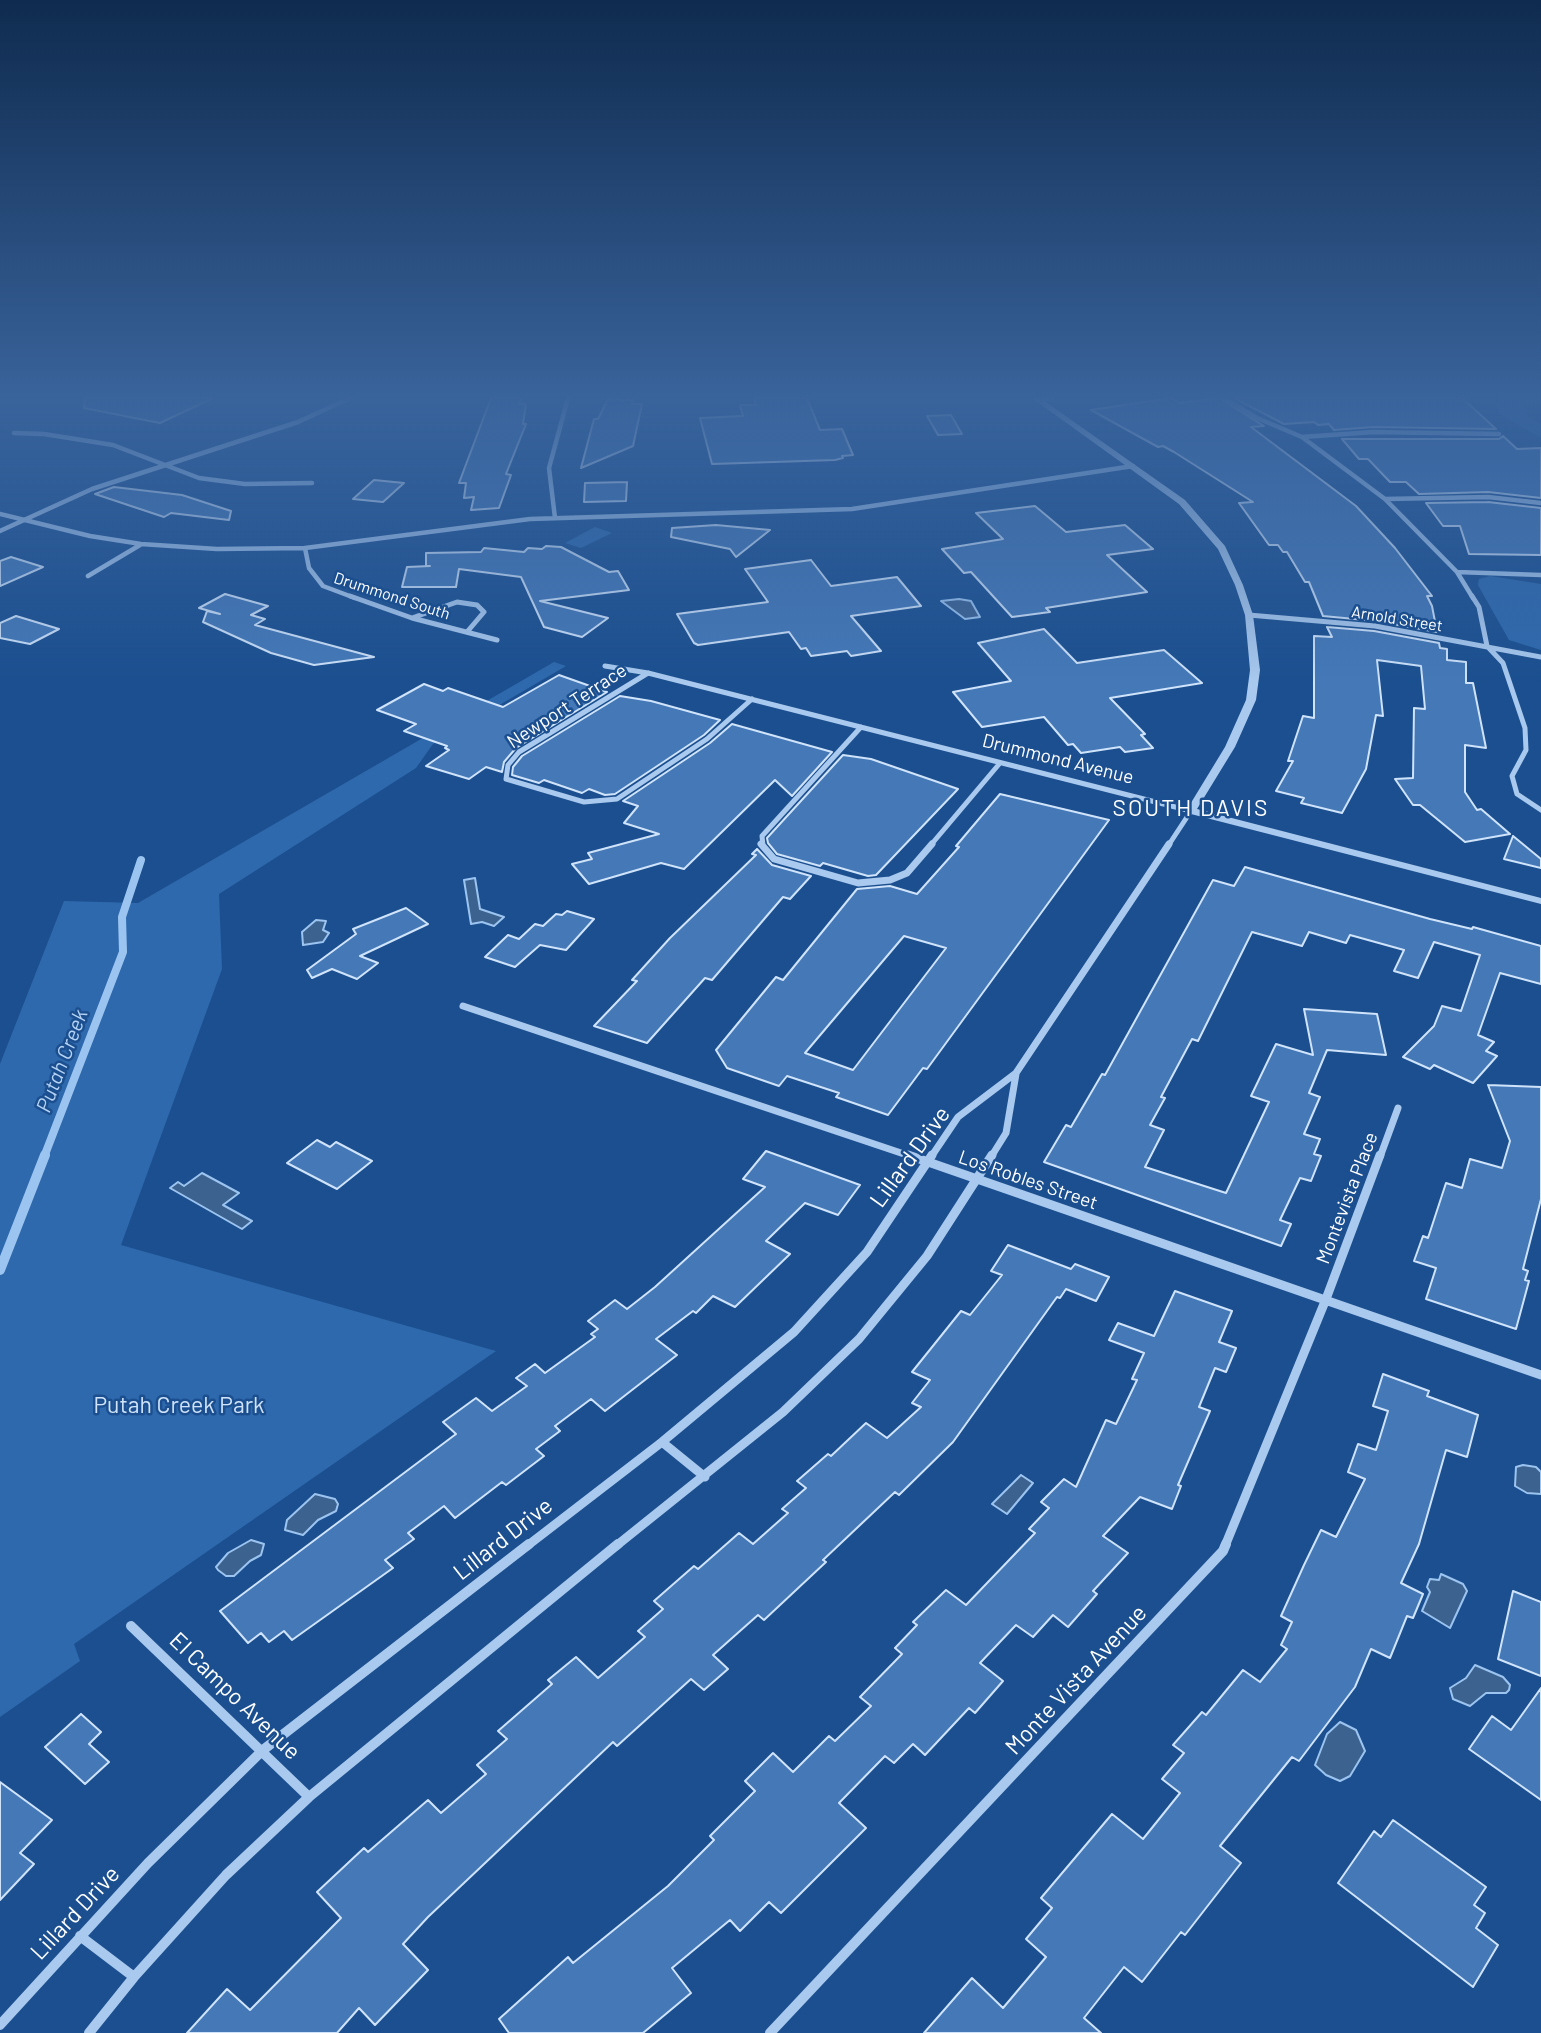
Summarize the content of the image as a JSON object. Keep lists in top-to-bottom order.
{
  "streets": {
    "street": [
      "Drummond South",
      "Arnold Street",
      "Newport Terrace",
      "Drummond Avenue",
      "Lillard Drive",
      "Los Robles Street",
      "Montevista Place",
      "Monte Vista Avenue",
      "El Campo Avenue"
    ]
  },
  "crossings": [
    ["Arnold Street", "Lillard Drive"],
    ["Newport Terrace", "Drummond Avenue"],
    ["Drummond Avenue", "Lillard Drive"],
    ["Lillard Drive", "Los Robles Street"],
    ["Lillard Drive", "El Campo Avenue"],
    ["Los Robles Street", "Montevista Place"],
    ["Los Robles Street", "Monte Vista Avenue"],
    ["Montevista Place", "Monte Vista Avenue"]
  ],
  "districts": ["SOUTH DAVIS"],
  "water": ["Putah Creek"],
  "parks": ["Putah Creek Park"]
}
